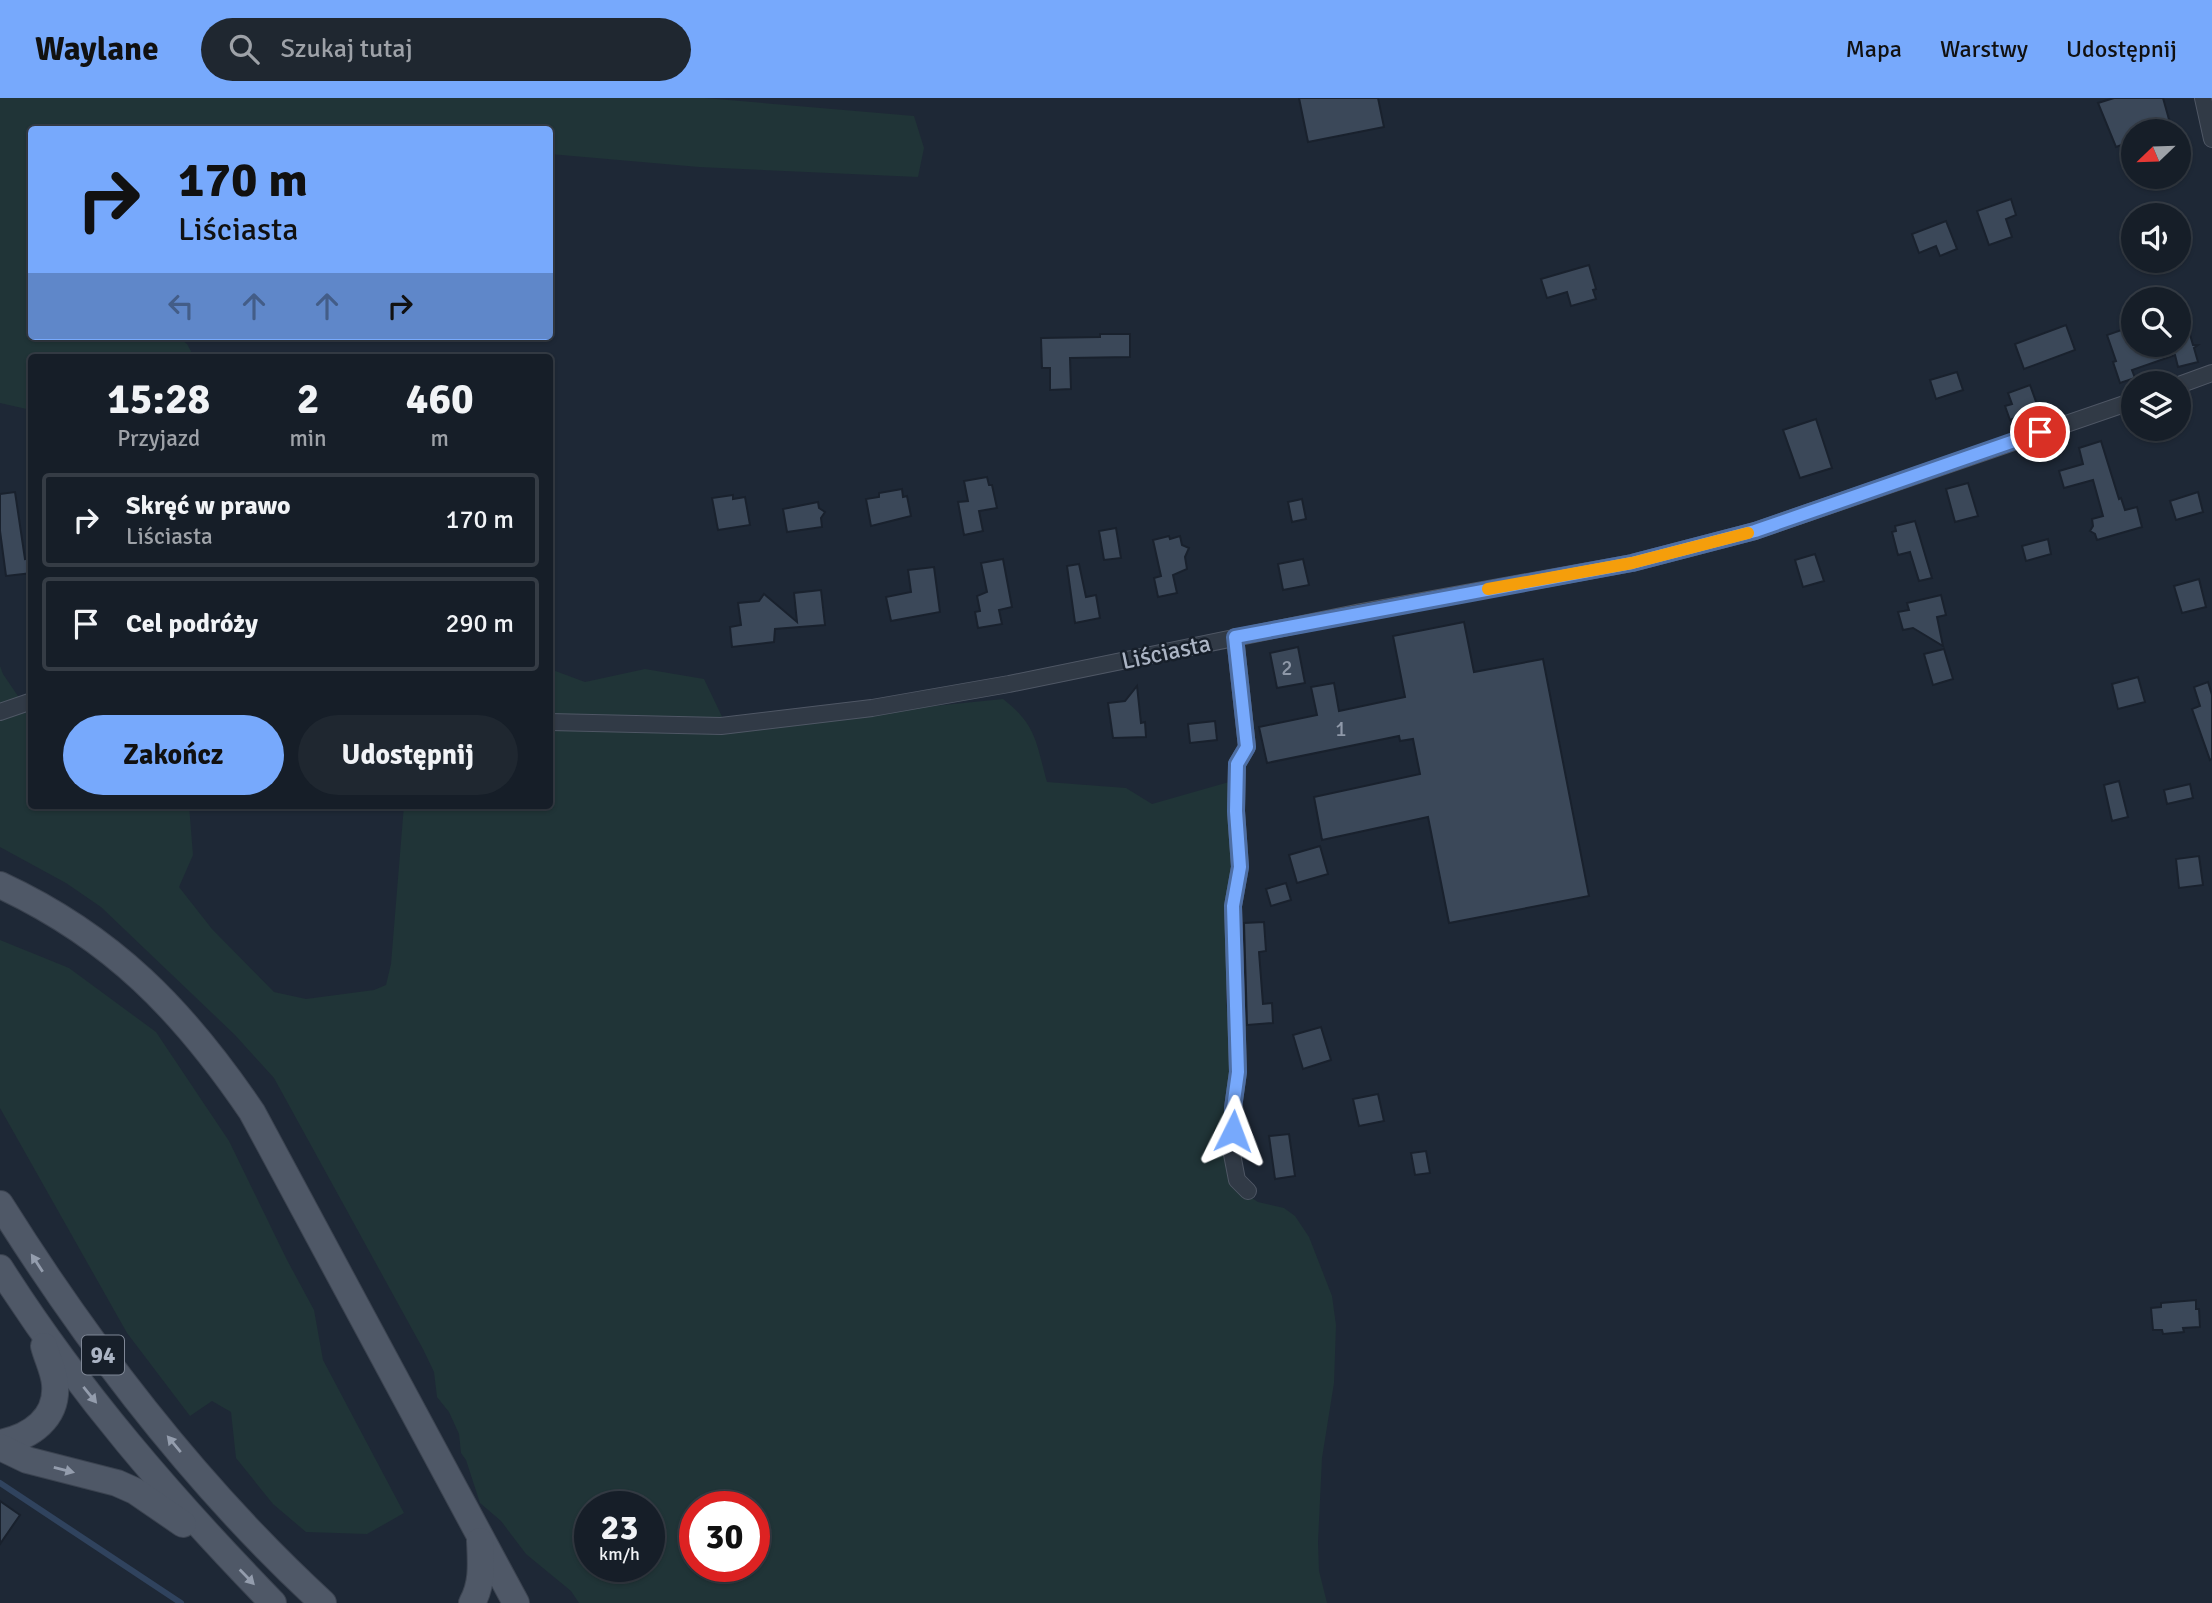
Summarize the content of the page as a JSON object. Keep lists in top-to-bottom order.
{
  "streets": {
    "main road": ["94"],
    "street": ["Liściasta"]
  },
  "house_numbers": ["2", "1"],
  "north": "bottom left",
  "page": {
    "header": "Waylane",
    "search": "Szukaj tutaj",
    "nav": ["Mapa", "Warstwy", "Udostępnij"],
    "turn": ["170 m", "Liściasta"],
    "eta": [
      "15:28",
      "Przyjazd",
      "2",
      "min",
      "460",
      "m"
    ],
    "list": [
      {
        "name": "Skręć w prawo",
        "note": "Liściasta",
        "value": "170 m"
      },
      {
        "name": "Cel podróży",
        "value": "290 m"
      }
    ],
    "buttons": ["Zakończ", "Udostępnij"],
    "speed": "23 km/h",
    "limit": "30"
  }
}
